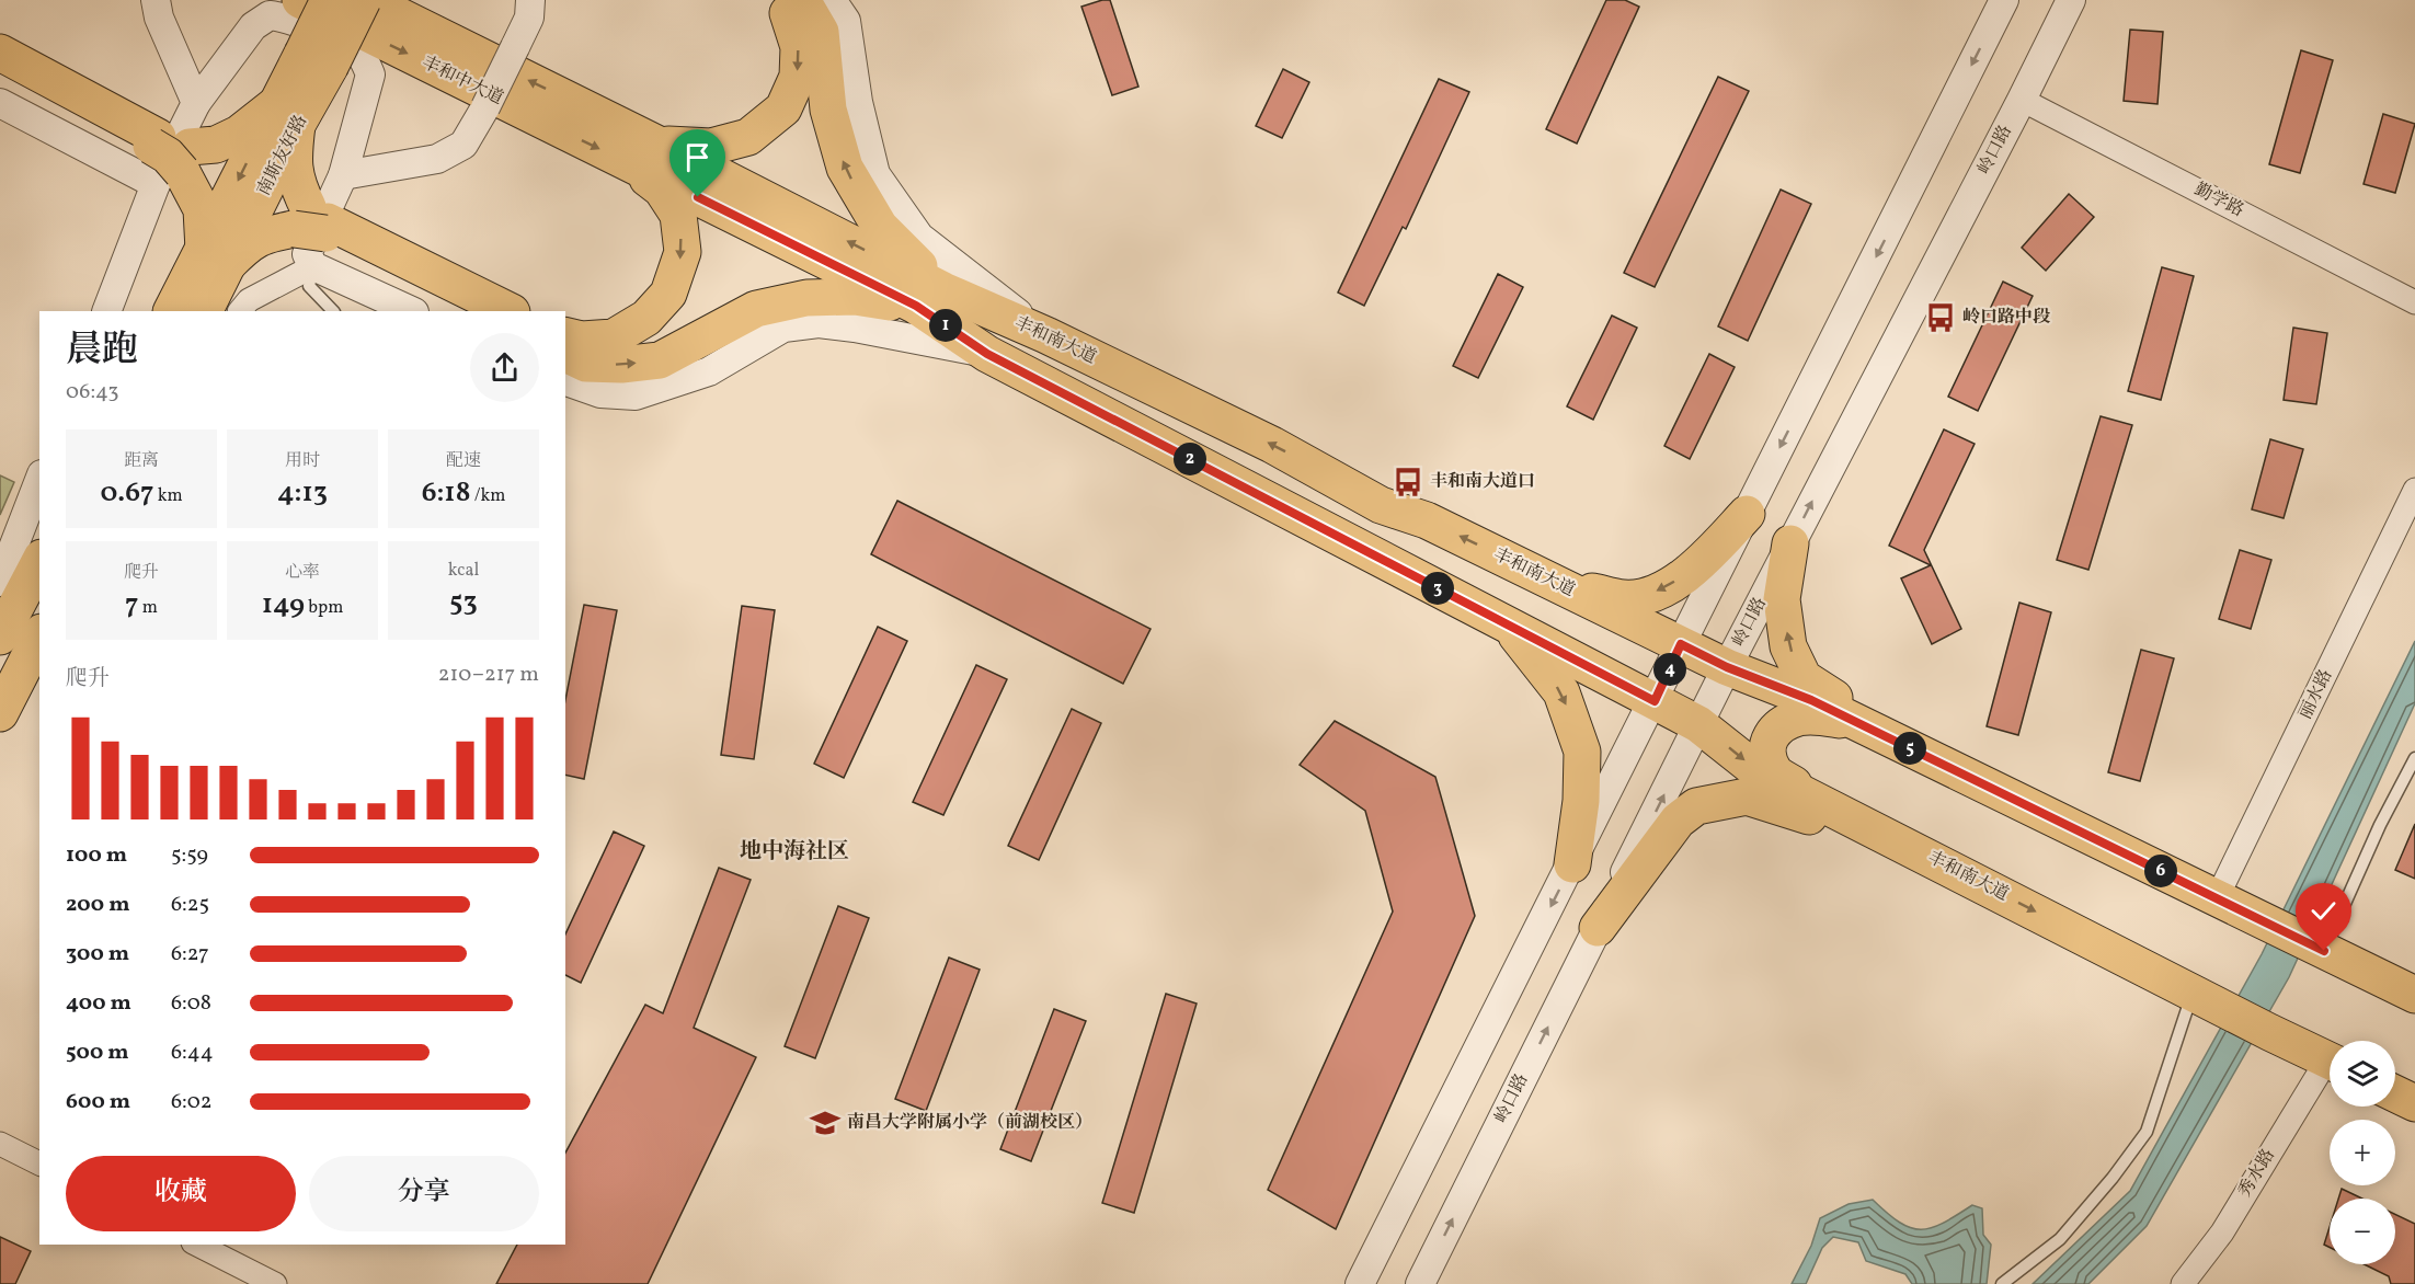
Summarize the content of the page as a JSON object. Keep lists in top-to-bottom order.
{
  "streets": {
    "main road": ["丰和中大道", "南斯友好路", "丰和南大道"],
    "street": [
      "岭口路",
      "勤学路",
      "丽水路",
      "秀水路"
    ]
  },
  "crossings": [
    ["丰和中大道", "南斯友好路"],
    ["丰和中大道", "丰和南大道"],
    ["岭口路", "勤学路"],
    ["岭口路", "丰和南大道"],
    ["丰和南大道", "丽水路"]
  ],
  "districts": ["地中海社区"],
  "places": {
    "bus stop": ["岭口路中段", "丰和南大道口"],
    "school or university": ["南昌大学附属小学（前湖校区）"]
  },
  "page": {
    "pins": [
      "1",
      "2",
      "3",
      "4",
      "5",
      "6"
    ],
    "heading": ["晨跑", "06:43"],
    "stats": [
      ["距离", "0.67 km"],
      ["用时", "4:13"],
      ["配速", "6:18 /km"],
      ["爬升", "7 m"],
      ["心率", "149 bpm"],
      ["kcal", "53"]
    ],
    "chart": ["爬升", "210–217 m"],
    "list": [
      {
        "name": "100 m",
        "note": "5:59"
      },
      {
        "name": "200 m",
        "note": "6:25"
      },
      {
        "name": "300 m",
        "note": "6:27"
      },
      {
        "name": "400 m",
        "note": "6:08"
      },
      {
        "name": "500 m",
        "note": "6:44"
      },
      {
        "name": "600 m",
        "note": "6:02"
      }
    ],
    "map_buttons": ["+", "−"],
    "buttons": ["收藏", "分享"]
  }
}
